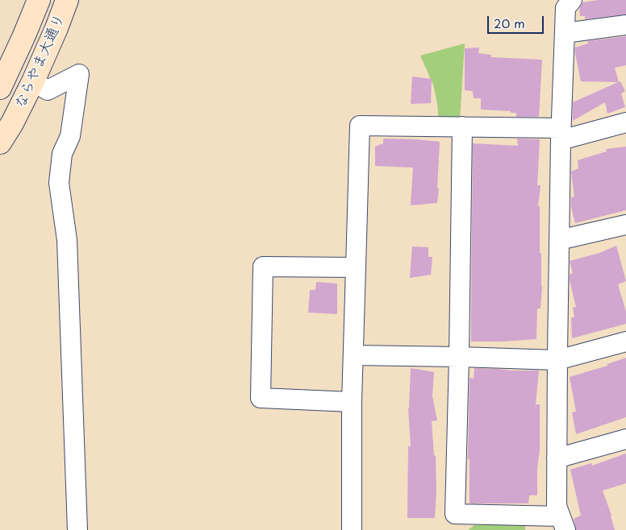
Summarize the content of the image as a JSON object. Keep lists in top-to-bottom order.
{
  "streets": {
    "street": ["ならやま大通り"]
  },
  "scale_bar": "20 m"
}
